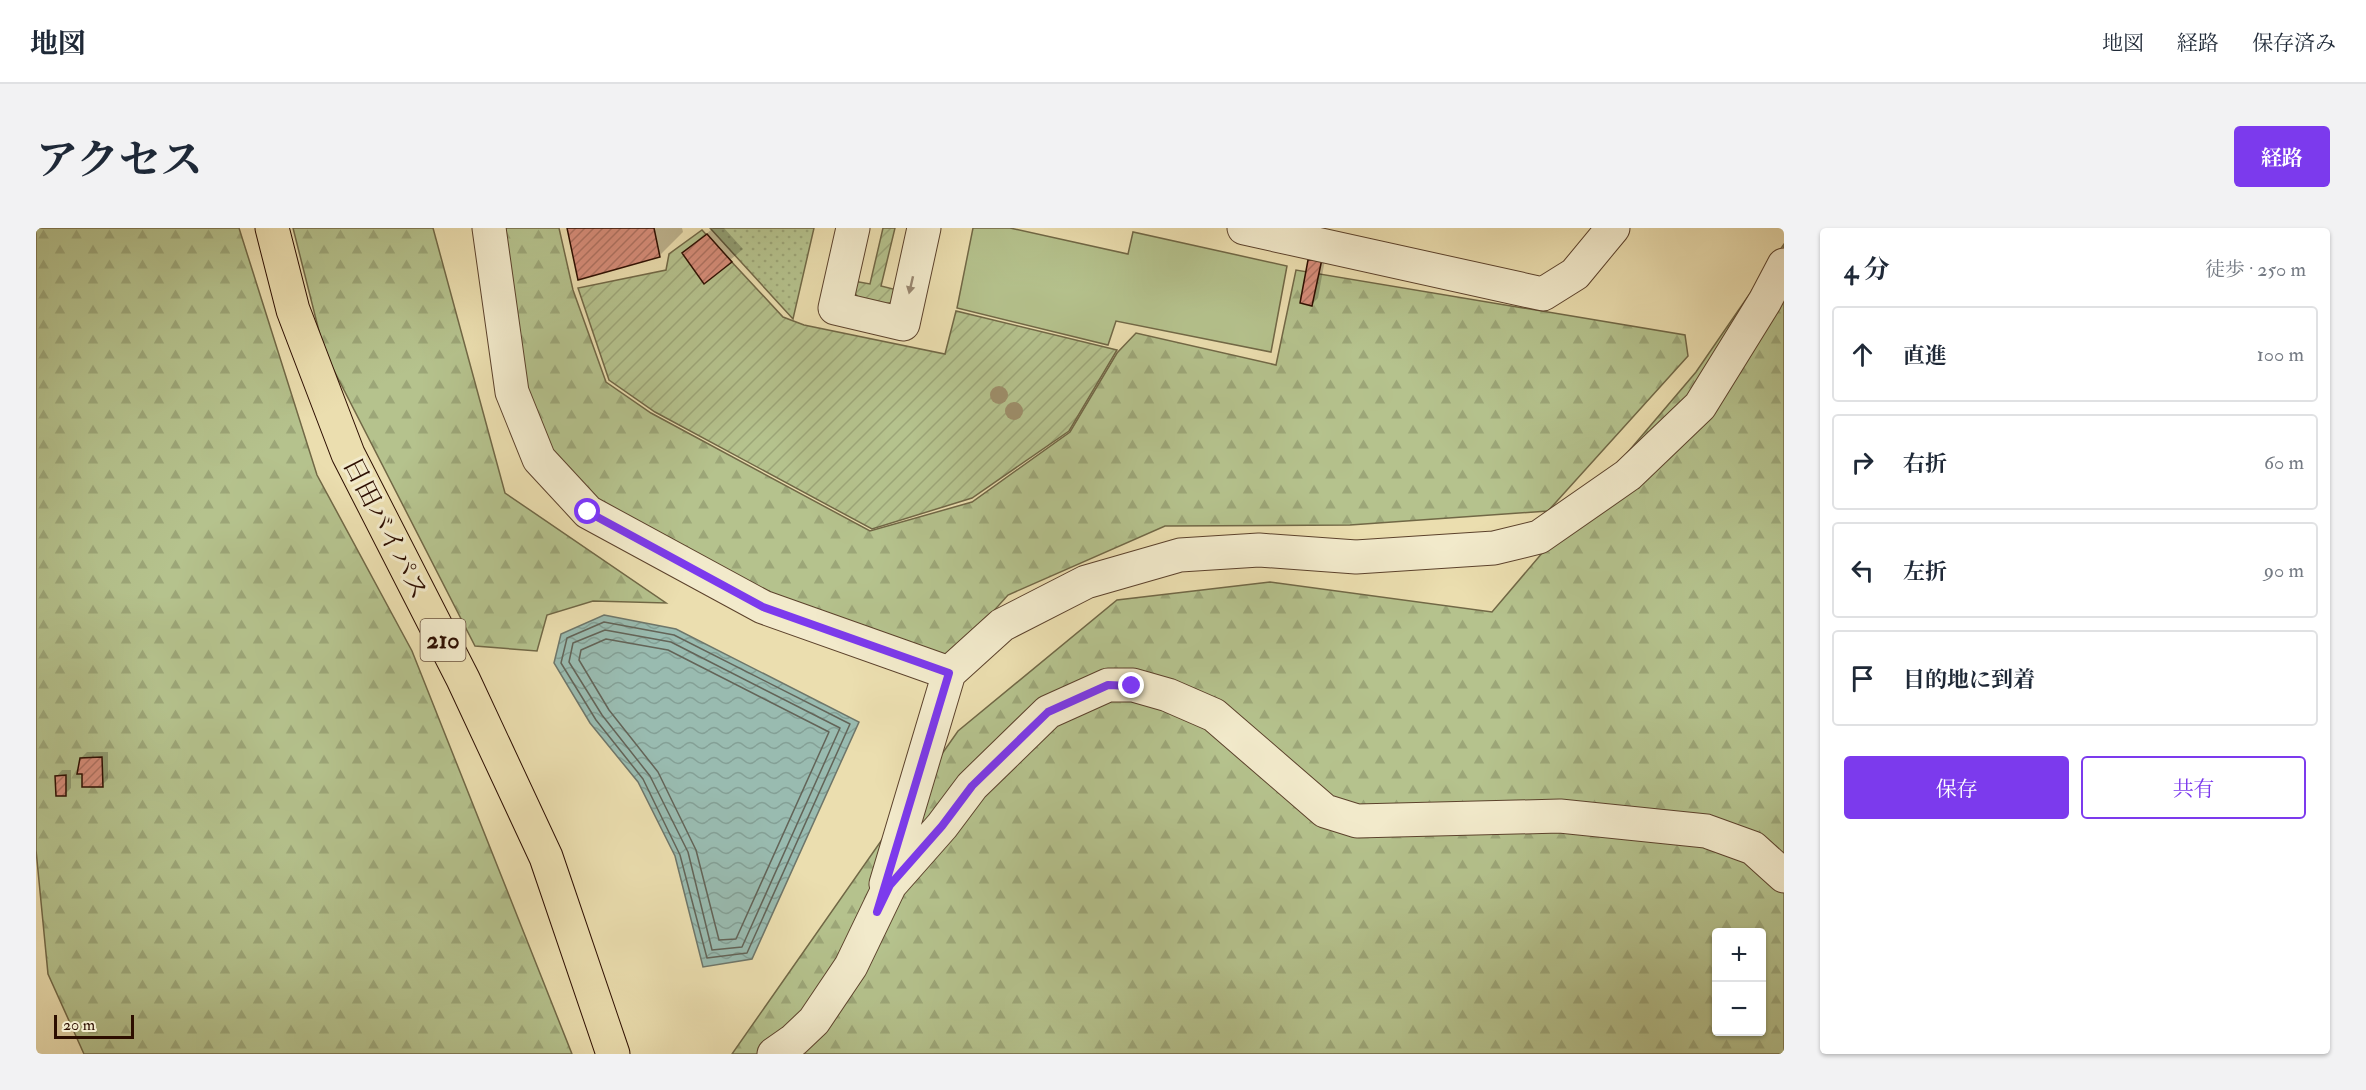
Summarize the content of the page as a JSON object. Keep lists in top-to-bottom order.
{
  "streets": {
    "highway": ["日田バイパス", "210"]
  },
  "scale_bar": "20 m",
  "page": {
    "header": "地図",
    "nav": ["地図", "経路", "保存済み"],
    "title": "アクセス",
    "buttons": [
      "経路",
      ["保存", "共有"]
    ],
    "heading": ["4 分", "徒歩 · 250 m"],
    "list": [
      ["直進", "100 m"],
      ["右折", "60 m"],
      ["左折", "90 m"],
      "目的地に到着"
    ],
    "map_buttons": ["+", "−"],
    "scale": "20 m"
  }
}
